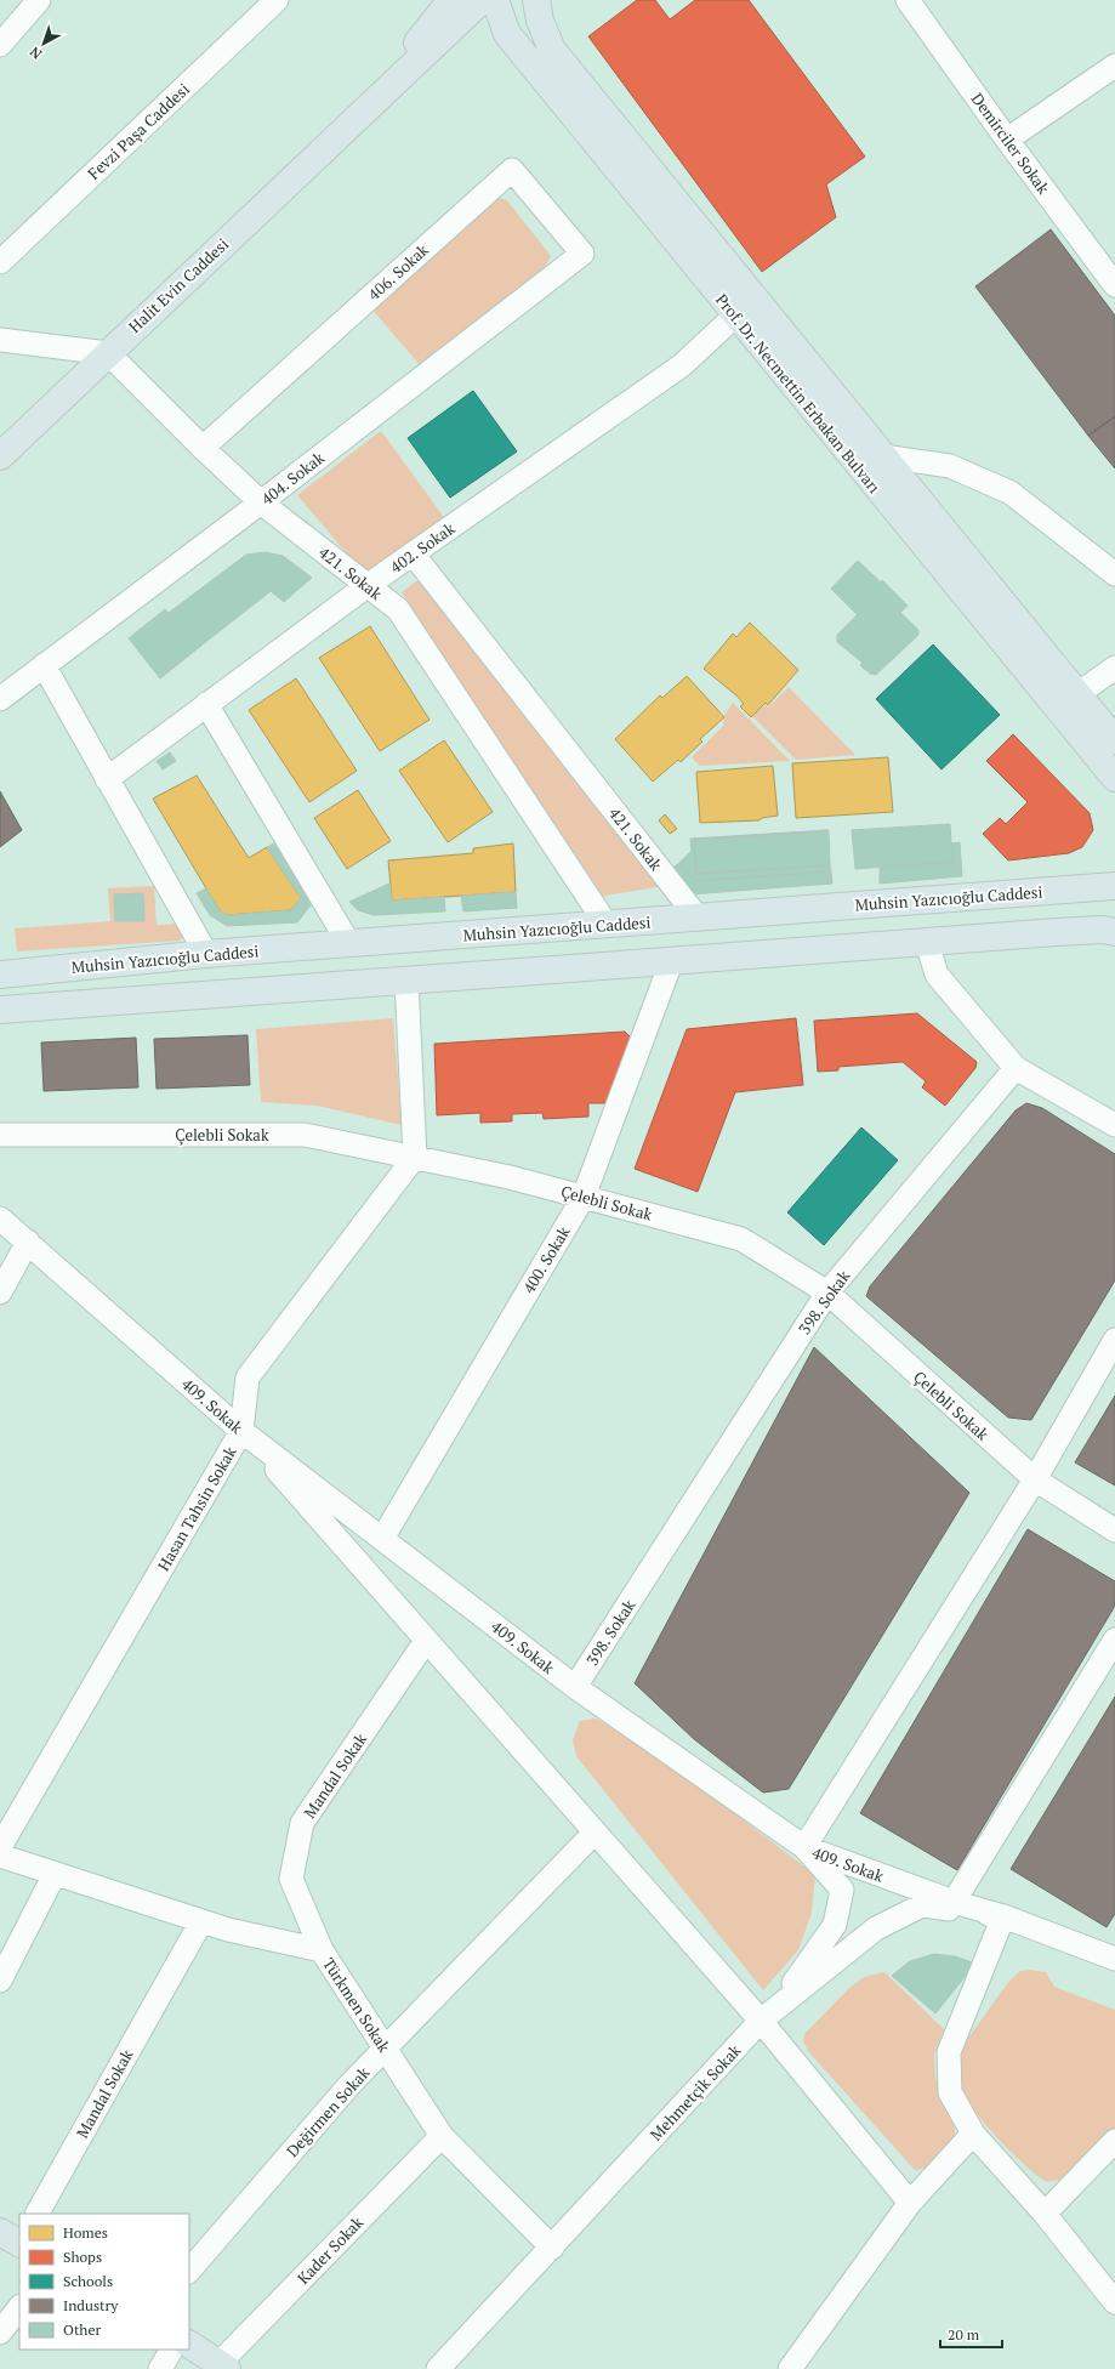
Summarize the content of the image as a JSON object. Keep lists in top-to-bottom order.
{
  "streets": {
    "main road": ["Halit Evin Caddesi", "Prof. Dr. Necmettin Erbakan Bulvarı", "Muhsin Yazıcıoğlu Caddesi"],
    "street": [
      "Fevzi Paşa Caddesi",
      "Demirciler Sokak",
      "406. Sokak",
      "404. Sokak",
      "402. Sokak",
      "421. Sokak",
      "Çelebli Sokak",
      "400. Sokak",
      "398. Sokak",
      "409. Sokak",
      "Hasan Tahsin Sokak",
      "Mandal Sokak",
      "Türkmen Sokak",
      "Mehmetçik Sokak",
      "Değirmen Sokak",
      "Kader Sokak"
    ]
  },
  "crossings": [
    ["406. Sokak", "404. Sokak"],
    ["406. Sokak", "421. Sokak"],
    ["Halit Evin Caddesi", "421. Sokak"],
    ["Prof. Dr. Necmettin Erbakan Bulvarı", "402. Sokak"],
    ["404. Sokak", "421. Sokak"],
    ["402. Sokak", "421. Sokak"],
    ["421. Sokak", "Muhsin Yazıcıoğlu Caddesi"],
    ["Çelebli Sokak", "400. Sokak"],
    ["Çelebli Sokak", "398. Sokak"],
    ["Çelebli Sokak", "Hasan Tahsin Sokak"],
    ["400. Sokak", "409. Sokak"],
    ["398. Sokak", "409. Sokak"],
    ["409. Sokak", "Hasan Tahsin Sokak"],
    ["409. Sokak", "Mehmetçik Sokak"],
    ["Mandal Sokak", "Türkmen Sokak"],
    ["Türkmen Sokak", "Mehmetçik Sokak"],
    ["Türkmen Sokak", "Değirmen Sokak"],
    ["Türkmen Sokak", "Kader Sokak"]
  ],
  "legend": [
    "Homes",
    "Shops",
    "Schools",
    "Industry",
    "Other"
  ],
  "scale_bar": "20 m",
  "north": "bottom left"
}
